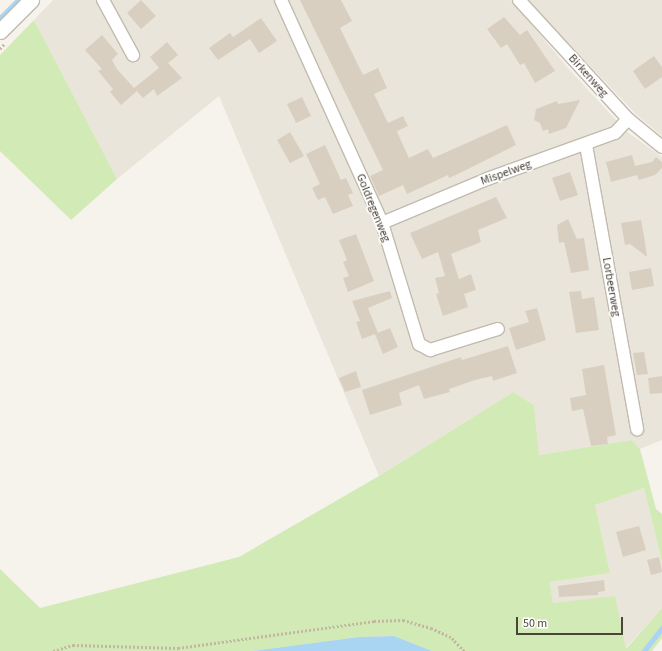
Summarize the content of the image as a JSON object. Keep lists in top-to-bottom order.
{
  "streets": {
    "street": [
      "Birkenweg",
      "Mispelweg",
      "Goldregenweg",
      "Lorbeerweg"
    ]
  },
  "crossings": [
    ["Birkenweg", "Mispelweg"],
    ["Mispelweg", "Goldregenweg"],
    ["Mispelweg", "Lorbeerweg"]
  ],
  "scale_bar": "50 m"
}
